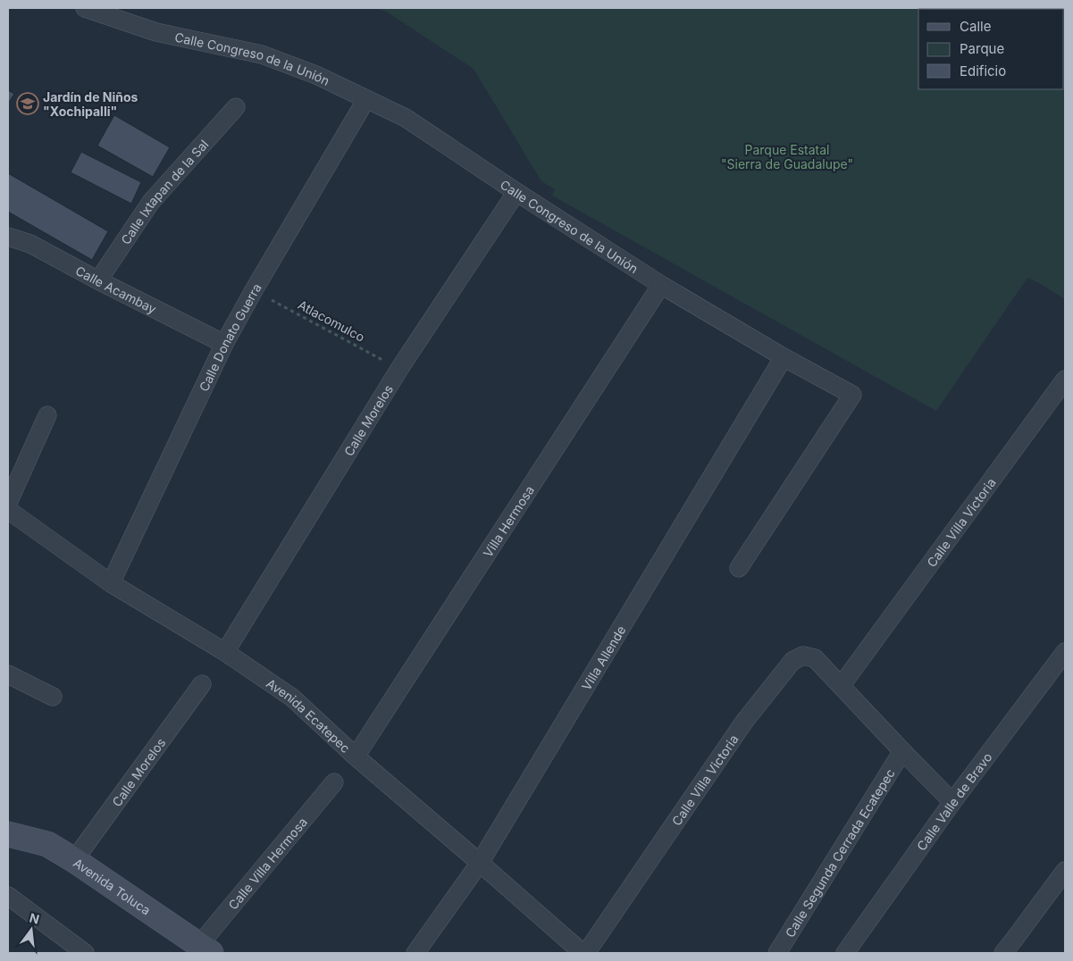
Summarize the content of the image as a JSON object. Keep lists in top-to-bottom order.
{
  "streets": {
    "street": [
      "Calle Congreso de la Unión",
      "Calle Ixtapan de la Sal",
      "Calle Acambay",
      "Calle Donato Guerra",
      "Calle Morelos",
      "Villa Hermosa",
      "Calle Villa Victoria",
      "Villa Allende",
      "Avenida Ecatepec",
      "Calle Valle de Bravo",
      "Calle Segunda Cerrada Ecatepec",
      "Calle Villa Hermosa",
      "Avenida Toluca"
    ],
    "path": ["Atlacomulco"]
  },
  "crossings": [
    ["Calle Congreso de la Unión", "Calle Donato Guerra"],
    ["Calle Congreso de la Unión", "Calle Morelos"],
    ["Calle Congreso de la Unión", "Villa Hermosa"],
    ["Calle Congreso de la Unión", "Villa Allende"],
    ["Calle Ixtapan de la Sal", "Calle Acambay"],
    ["Calle Acambay", "Calle Donato Guerra"],
    ["Atlacomulco", "Calle Donato Guerra"],
    ["Atlacomulco", "Calle Morelos"],
    ["Calle Donato Guerra", "Avenida Ecatepec"],
    ["Calle Morelos", "Avenida Ecatepec"],
    ["Calle Morelos", "Avenida Toluca"],
    ["Villa Hermosa", "Avenida Ecatepec"],
    ["Calle Villa Victoria", "Calle Valle de Bravo"],
    ["Calle Villa Victoria", "Calle Segunda Cerrada Ecatepec"],
    ["Villa Allende", "Avenida Ecatepec"],
    ["Calle Villa Hermosa", "Avenida Toluca"]
  ],
  "parks": ["Parque Estatal \"Sierra de Guadalupe\""],
  "places": {
    "school or university": ["Jardín de Niños \"Xochipalli\""]
  },
  "legend": ["Calle", "Parque", "Edificio"],
  "north": "top"
}
